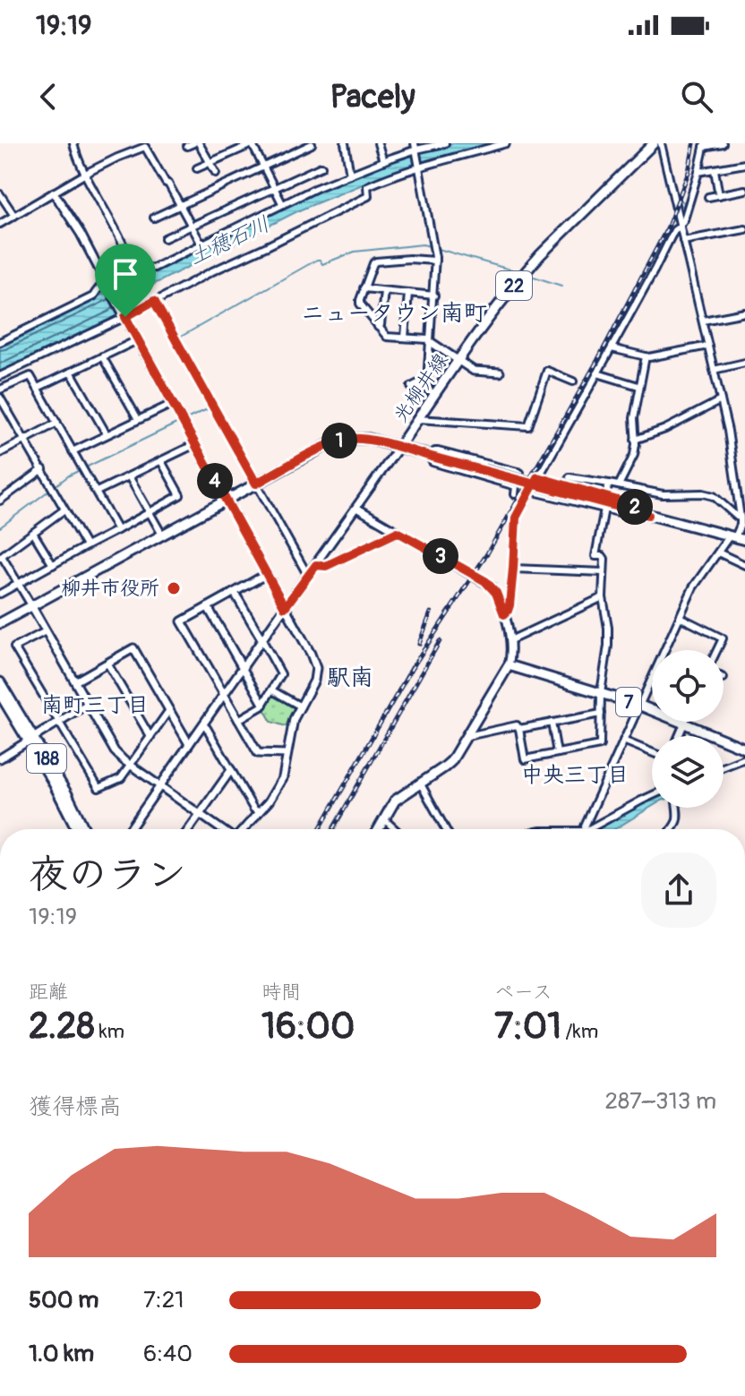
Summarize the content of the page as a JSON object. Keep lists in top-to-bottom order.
{
  "streets": {
    "main road": [
      "22",
      "光柳井線",
      "7",
      "188"
    ]
  },
  "districts": [
    "ニュータウン南町",
    "駅南",
    "南町三丁目",
    "中央三丁目"
  ],
  "water": ["土穂石川"],
  "places": ["柳井市役所"],
  "page": {
    "status": "19:19",
    "header": "Pacely",
    "pins": [
      "1",
      "4",
      "2",
      "3"
    ],
    "heading": ["夜のラン", "19:19"],
    "stats": [
      ["距離", "2.28 km"],
      ["時間", "16:00"],
      ["ペース", "7:01 /km"]
    ],
    "chart": ["獲得標高", "287–313 m"],
    "list": [
      {
        "name": "500 m",
        "note": "7:21"
      },
      {
        "name": "1.0 km",
        "note": "6:40"
      }
    ]
  }
}
